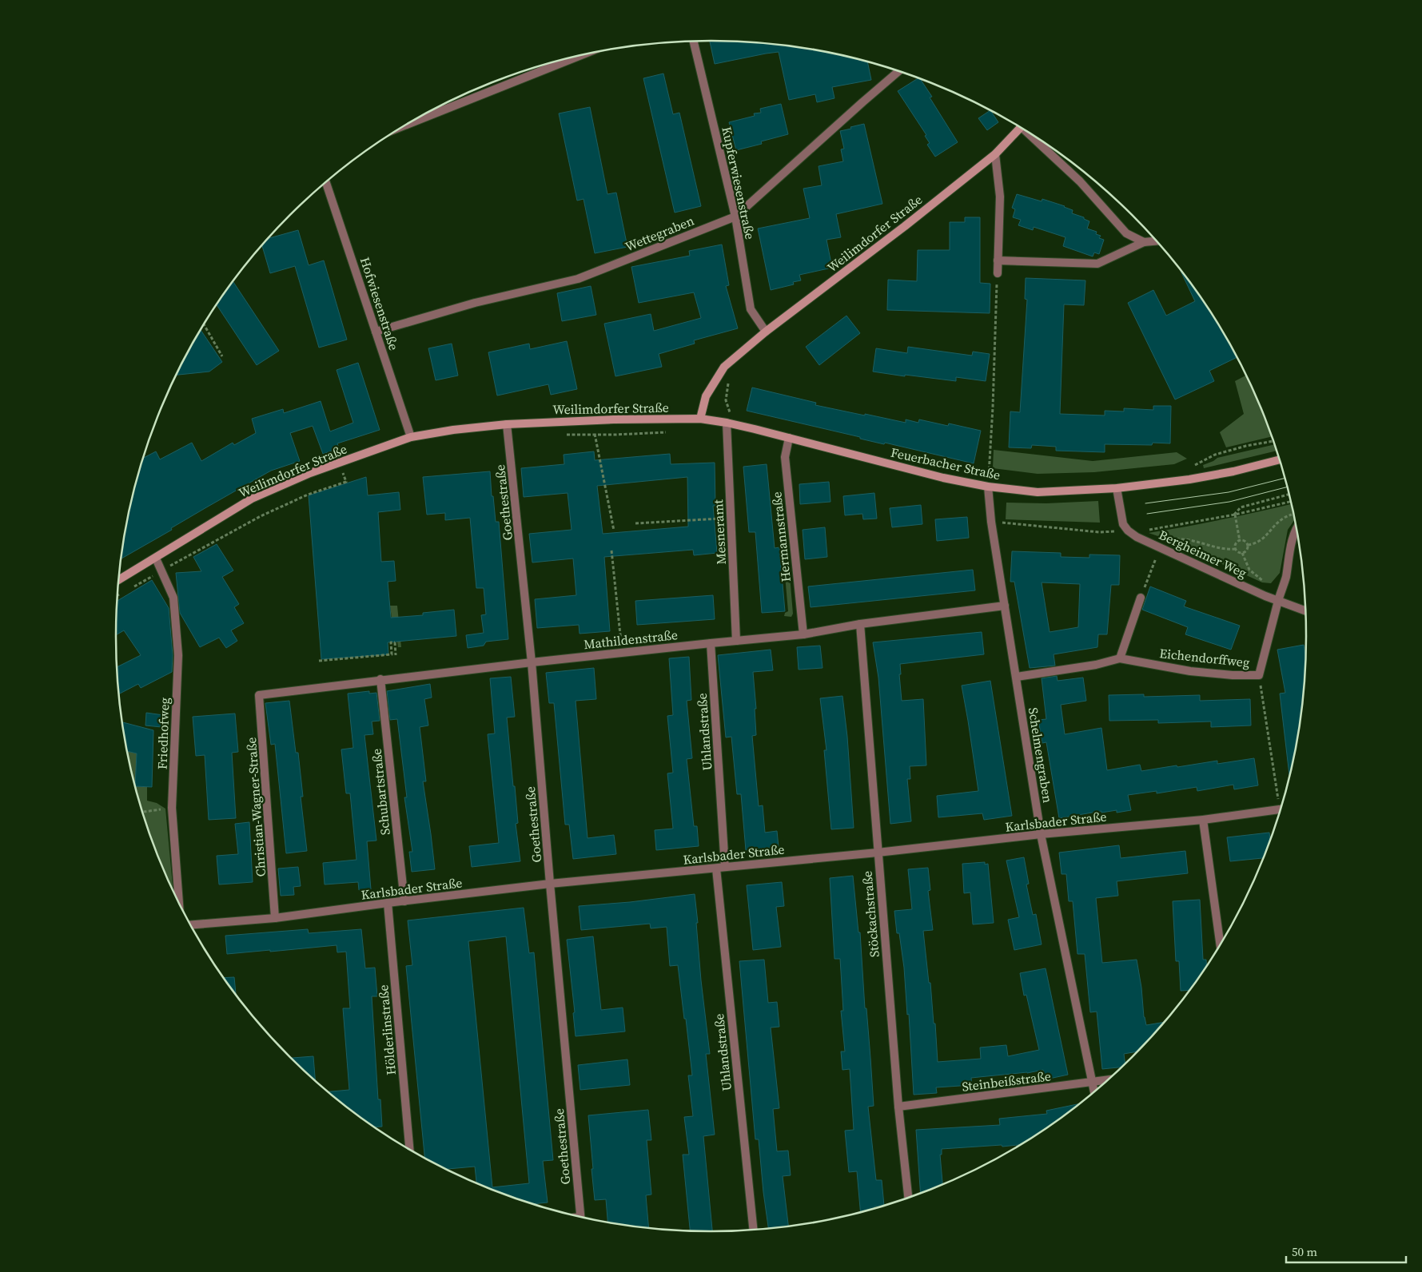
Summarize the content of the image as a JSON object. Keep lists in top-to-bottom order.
{
  "streets": {
    "main road": ["Weilimdorfer Straße", "Feuerbacher Straße"],
    "street": [
      "Kupferwiesenstraße",
      "Wettegraben",
      "Hofwiesenstraße",
      "Goethestraße",
      "Mesneramt",
      "Hermannstraße",
      "Bergheimer Weg",
      "Mathildenstraße",
      "Eichendorffweg",
      "Uhlandstraße",
      "Friedhofweg",
      "Schelmengraben",
      "Schubartstraße",
      "Christian-Wagner-Straße",
      "Karlsbader Straße",
      "Stöckachstraße",
      "Hölderlinstraße",
      "Steinbeißstraße"
    ]
  },
  "crossings": [
    ["Kupferwiesenstraße", "Wettegraben"],
    ["Kupferwiesenstraße", "Weilimdorfer Straße"],
    ["Wettegraben", "Hofwiesenstraße"],
    ["Weilimdorfer Straße", "Hofwiesenstraße"],
    ["Weilimdorfer Straße", "Feuerbacher Straße"],
    ["Weilimdorfer Straße", "Goethestraße"],
    ["Weilimdorfer Straße", "Friedhofweg"],
    ["Feuerbacher Straße", "Mesneramt"],
    ["Feuerbacher Straße", "Hermannstraße"],
    ["Feuerbacher Straße", "Schelmengraben"],
    ["Goethestraße", "Mathildenstraße"],
    ["Goethestraße", "Karlsbader Straße"],
    ["Mesneramt", "Mathildenstraße"],
    ["Hermannstraße", "Mathildenstraße"],
    ["Bergheimer Weg", "Eichendorffweg"],
    ["Mathildenstraße", "Uhlandstraße"],
    ["Mathildenstraße", "Schelmengraben"],
    ["Mathildenstraße", "Schubartstraße"],
    ["Mathildenstraße", "Christian-Wagner-Straße"],
    ["Mathildenstraße", "Stöckachstraße"],
    ["Eichendorffweg", "Schelmengraben"],
    ["Uhlandstraße", "Karlsbader Straße"],
    ["Schelmengraben", "Karlsbader Straße"],
    ["Schelmengraben", "Steinbeißstraße"],
    ["Schubartstraße", "Karlsbader Straße"],
    ["Christian-Wagner-Straße", "Karlsbader Straße"],
    ["Karlsbader Straße", "Stöckachstraße"],
    ["Karlsbader Straße", "Hölderlinstraße"],
    ["Stöckachstraße", "Steinbeißstraße"]
  ],
  "scale_bar": "50 m"
}
